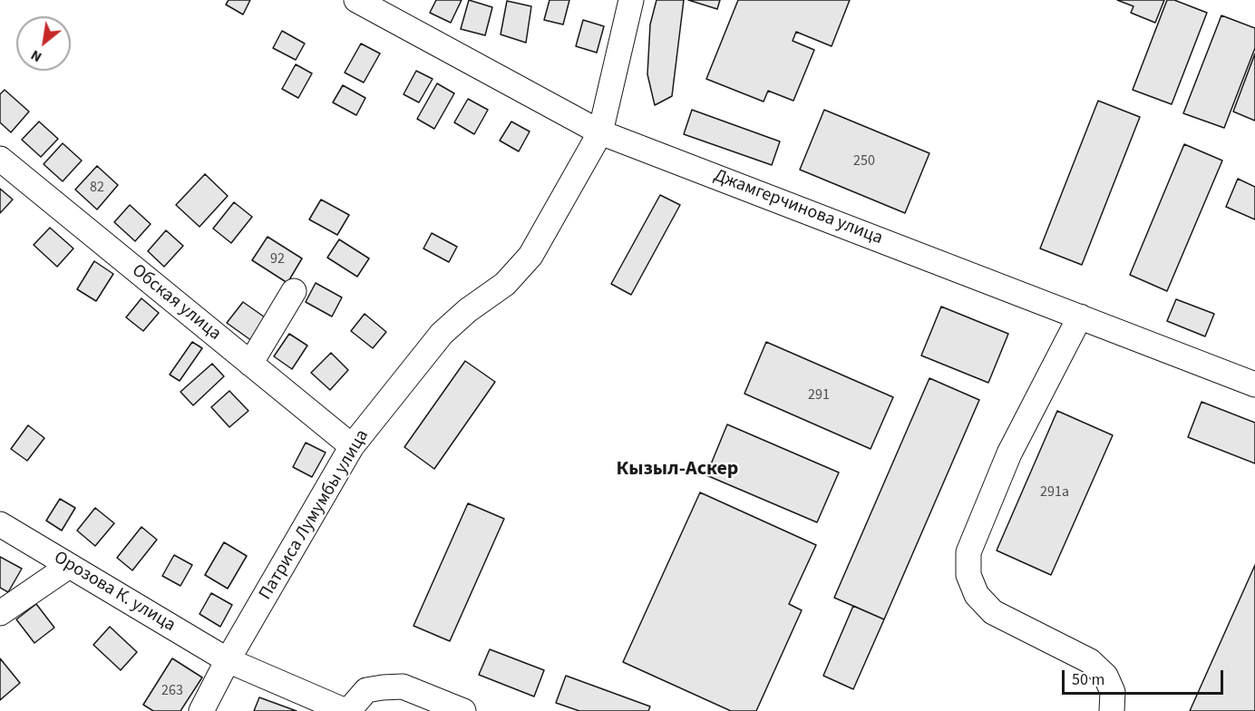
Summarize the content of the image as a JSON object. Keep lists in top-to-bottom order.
{
  "streets": {
    "street": [
      "Джамгерчинова улица",
      "Обская улица",
      "Патриса Лумумбы улица",
      "Орозова К. улица"
    ]
  },
  "crossings": [
    ["Джамгерчинова улица", "Патриса Лумумбы улица"],
    ["Обская улица", "Патриса Лумумбы улица"],
    ["Патриса Лумумбы улица", "Орозова К. улица"]
  ],
  "districts": ["Кызыл-Аскер"],
  "house_numbers": [
    "250",
    "82",
    "92",
    "291",
    "291a",
    "263"
  ],
  "scale_bar": "50 m",
  "north": "bottom left"
}
